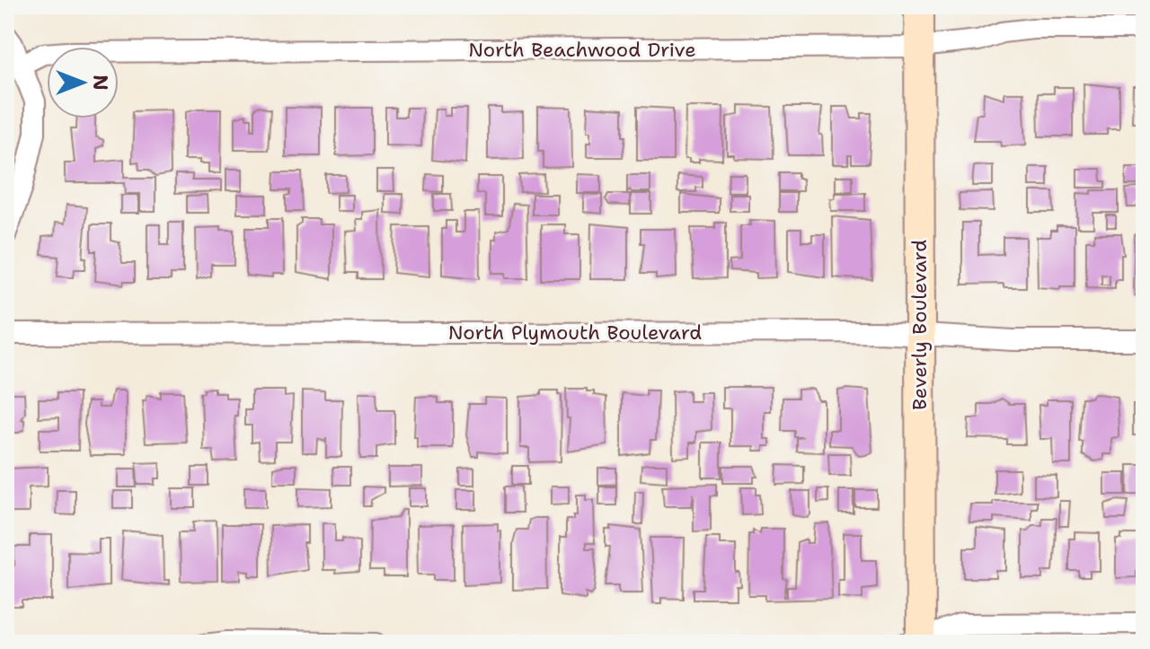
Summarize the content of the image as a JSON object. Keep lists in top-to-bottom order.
{
  "streets": {
    "main road": ["Beverly Boulevard"],
    "street": ["North Beachwood Drive", "North Plymouth Boulevard"]
  },
  "crossings": [
    ["North Beachwood Drive", "Beverly Boulevard"],
    ["Beverly Boulevard", "North Plymouth Boulevard"]
  ],
  "north": "right"
}
